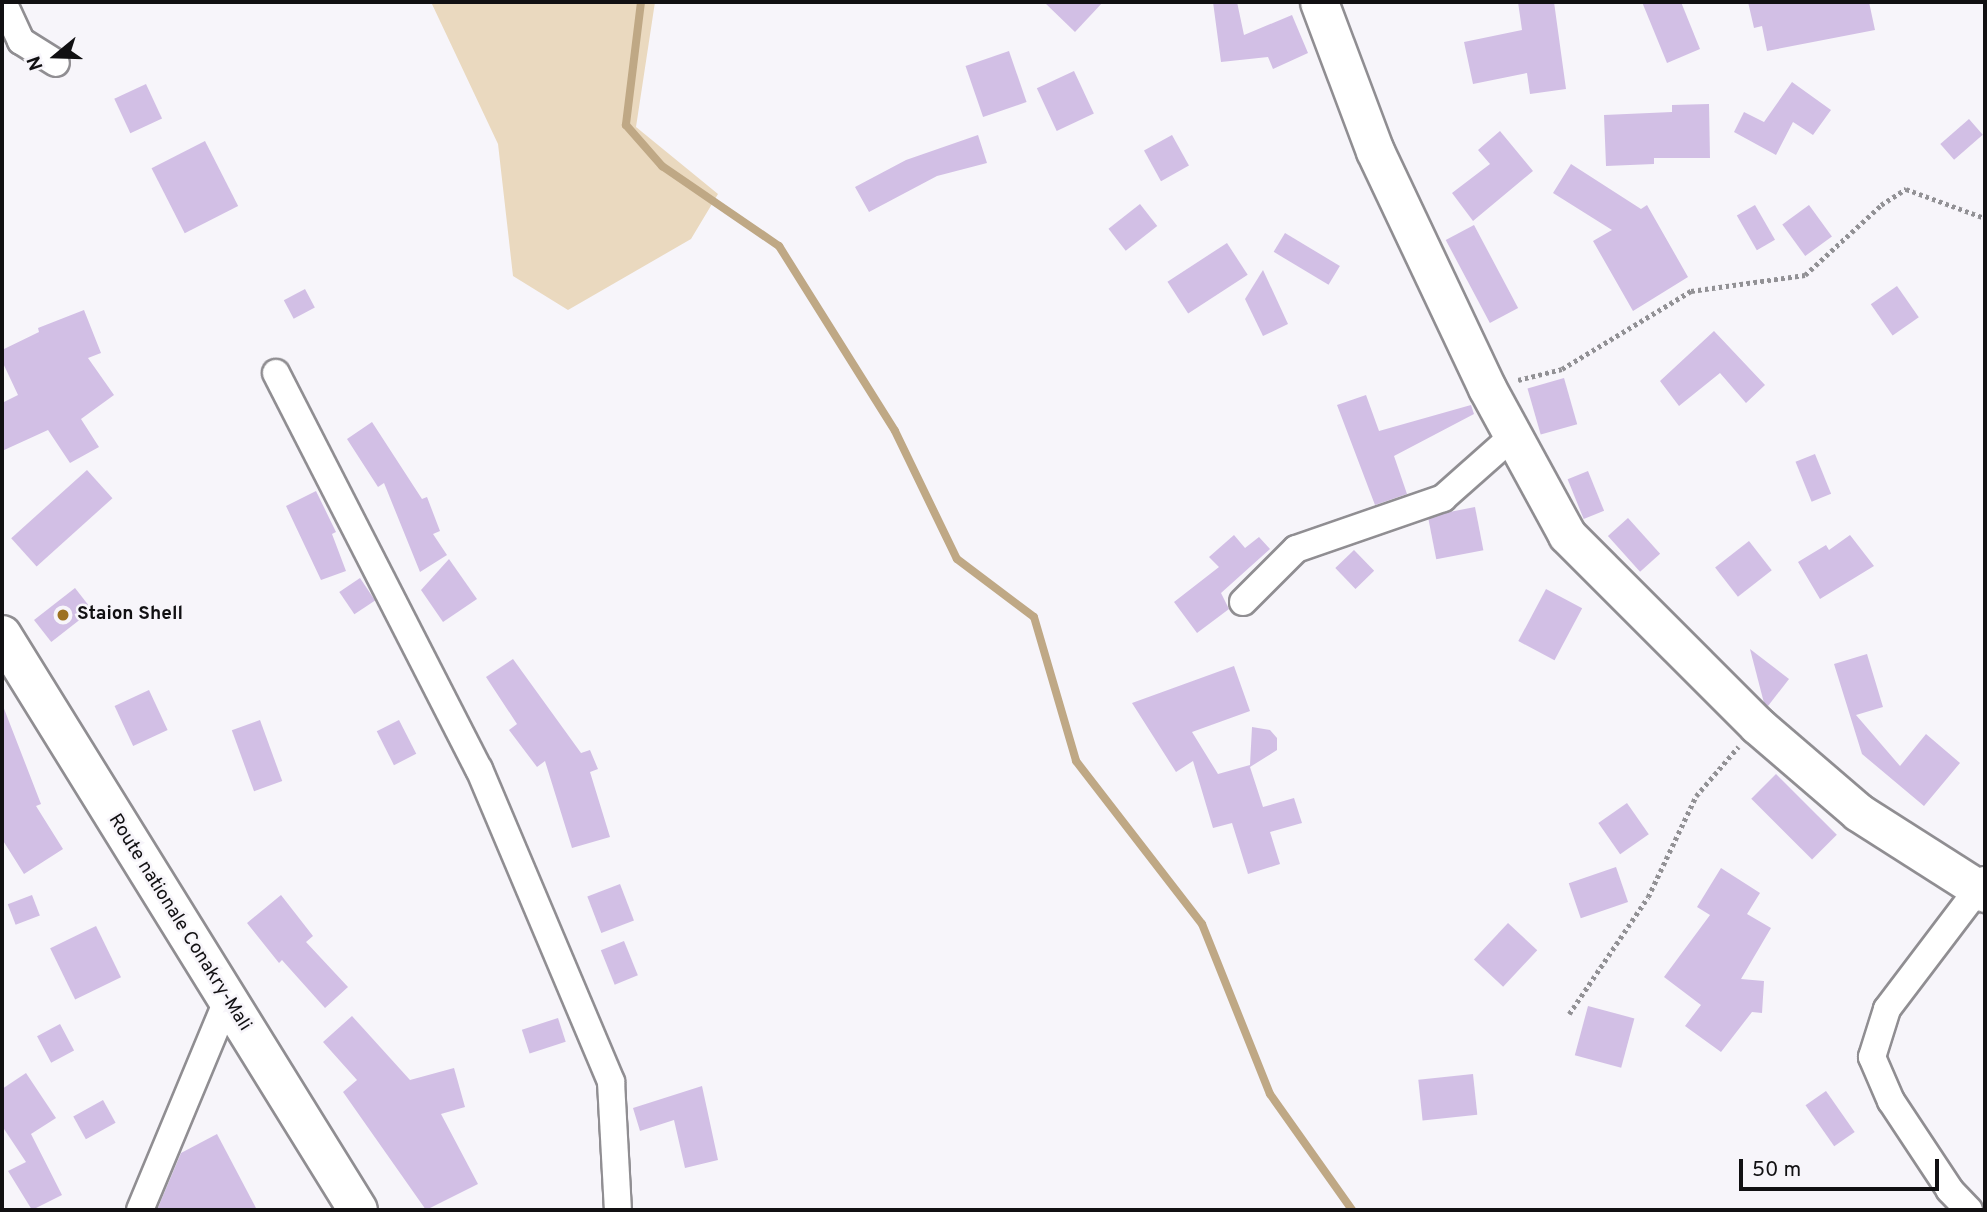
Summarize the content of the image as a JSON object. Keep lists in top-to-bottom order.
{
  "streets": {
    "highway": ["Route nationale Conakry-Mali"]
  },
  "places": ["Staion Shell"],
  "scale_bar": "50 m",
  "north": "left"
}
